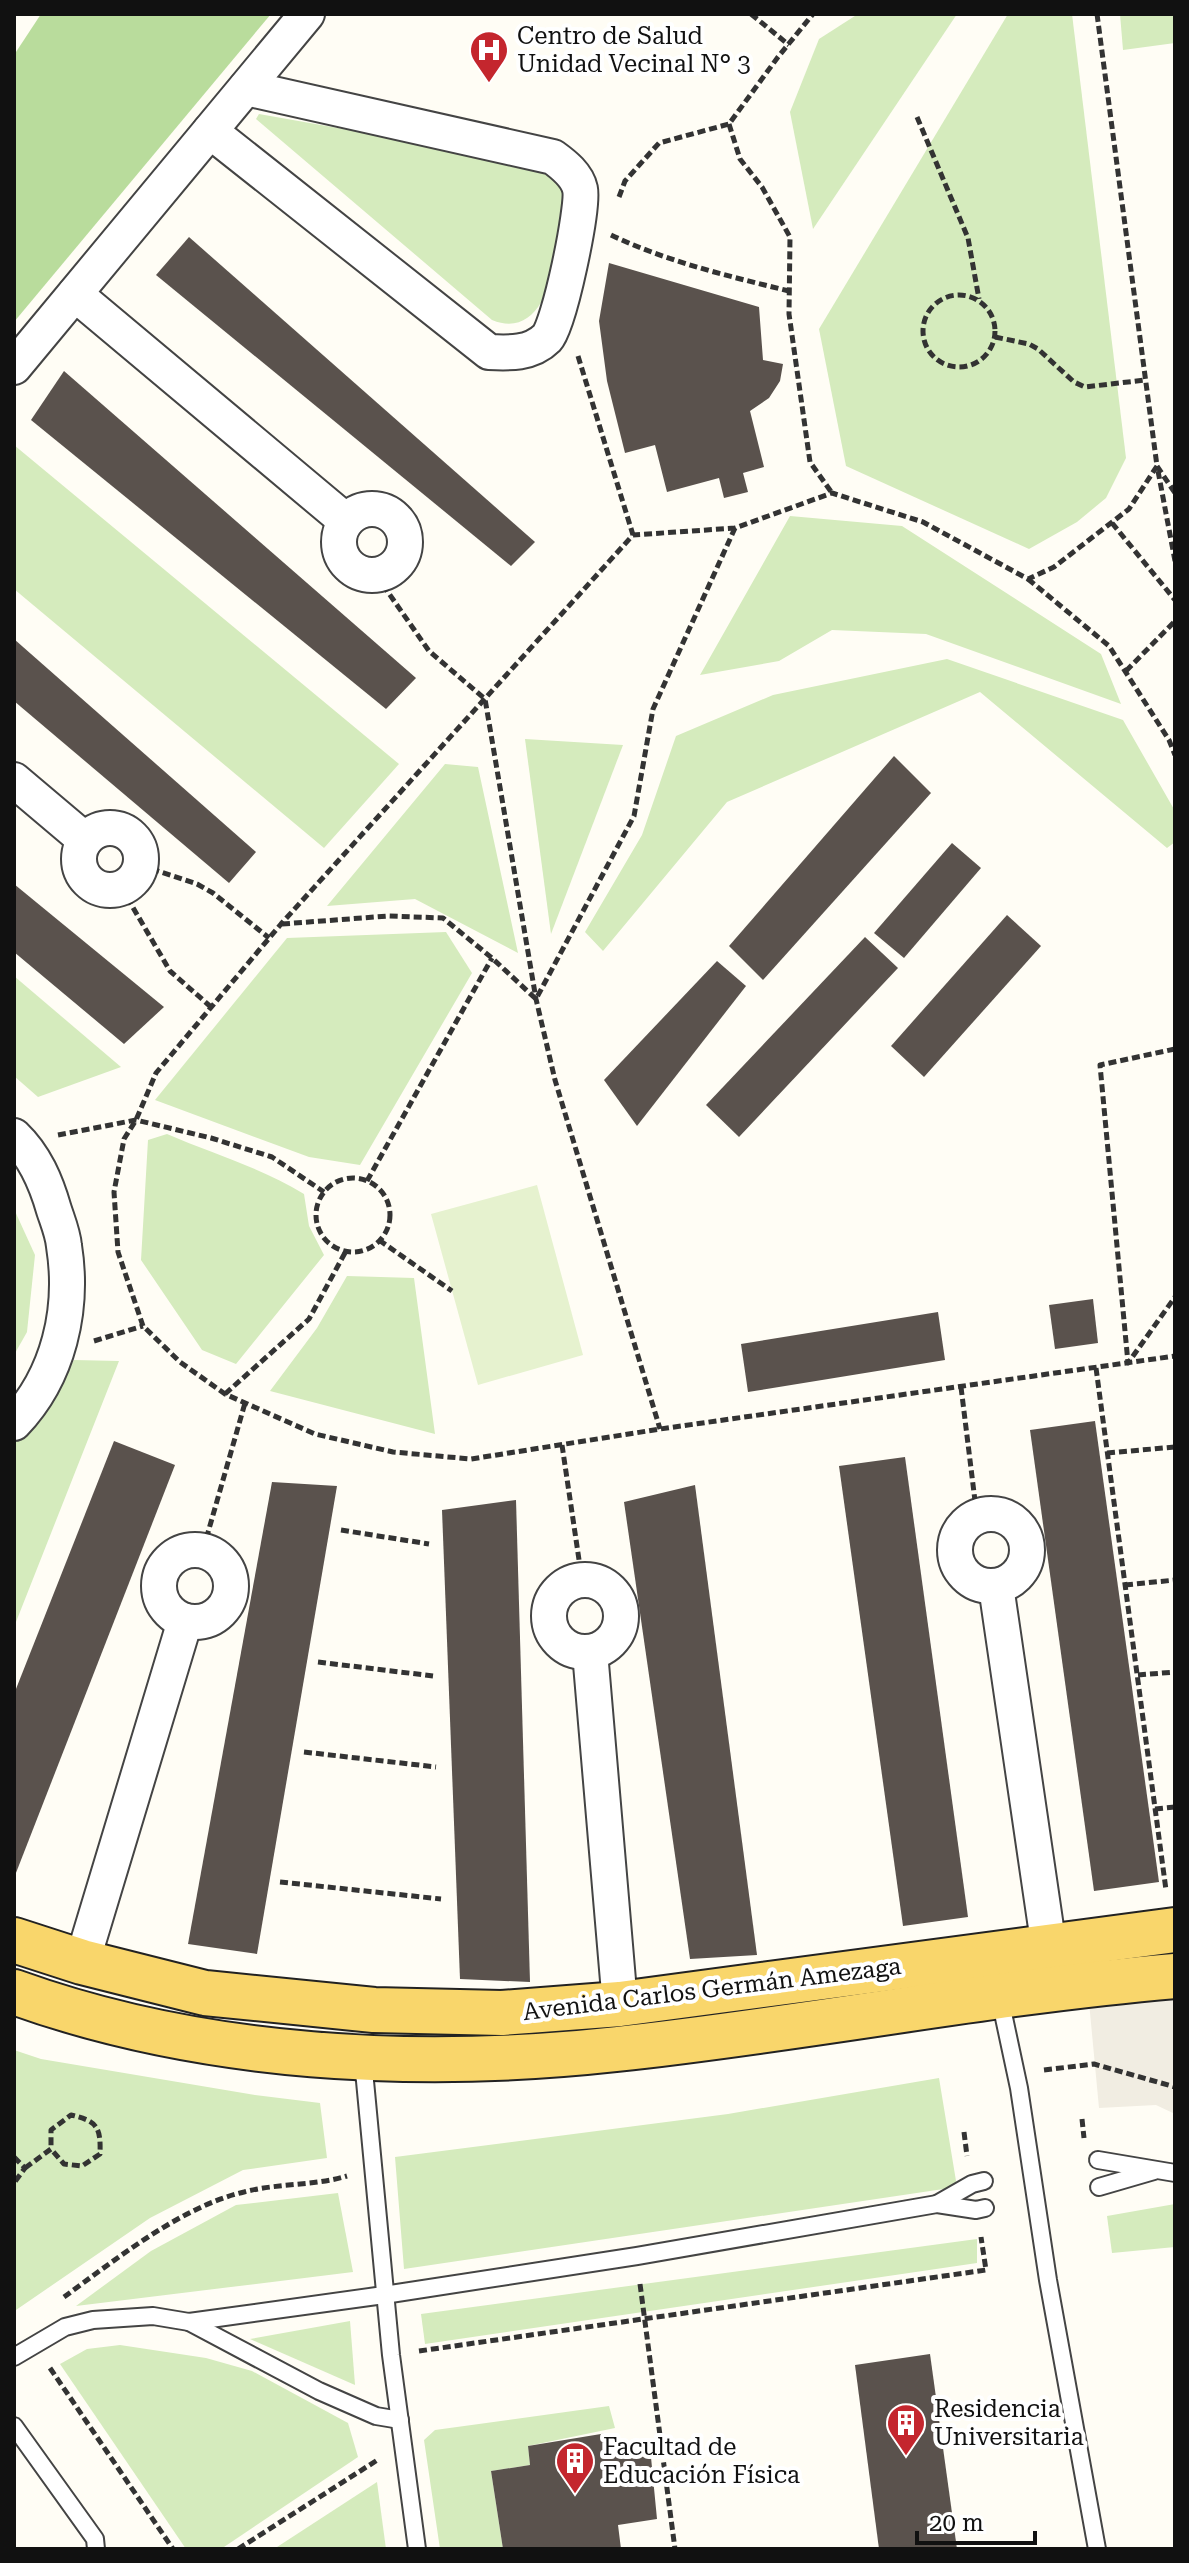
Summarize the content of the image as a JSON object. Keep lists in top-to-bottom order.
{
  "streets": {
    "main road": ["Avenida Carlos Germán Amezaga"]
  },
  "places": {
    "hospital": ["Centro de Salud Unidad Vecinal N° 3"],
    "building": ["Residencia Universitaria", "Facultad de Educación Física"]
  },
  "scale_bar": "20 m"
}
